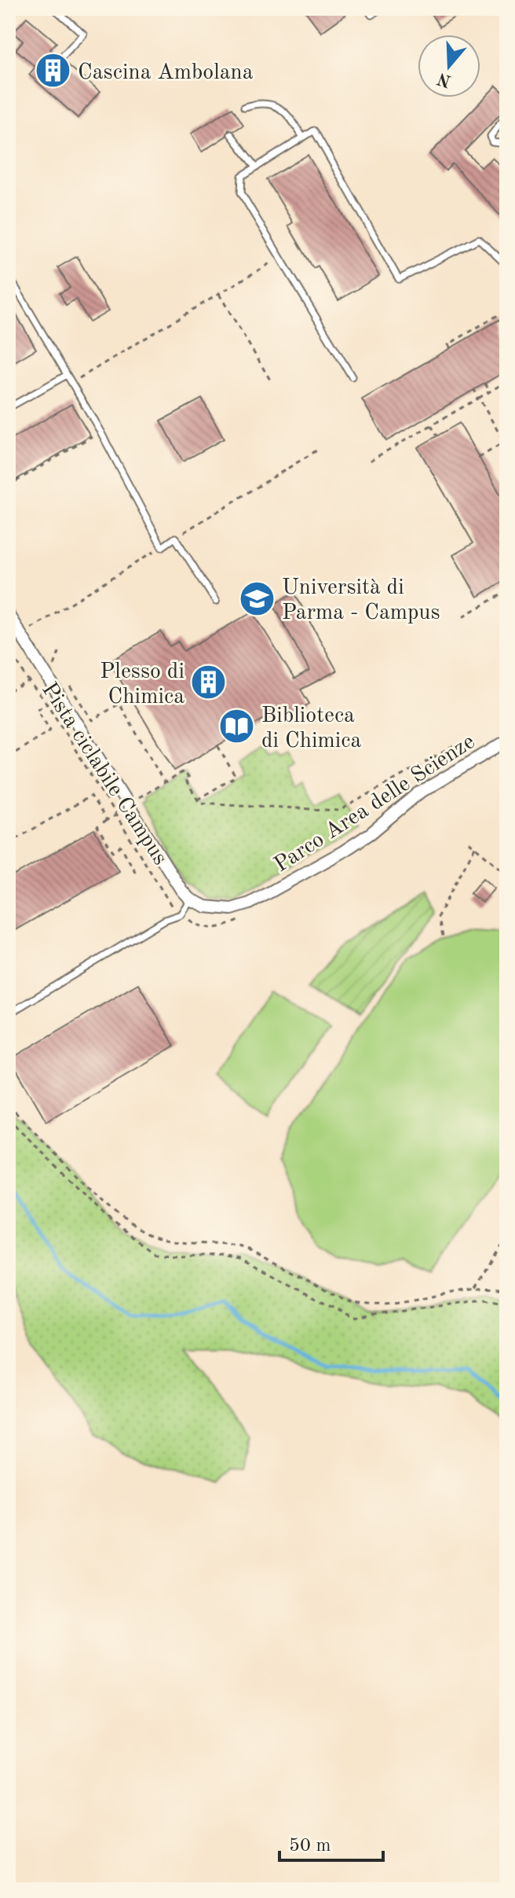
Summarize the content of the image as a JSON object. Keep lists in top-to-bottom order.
{
  "streets": {
    "street": ["Parco Area delle Scienze"],
    "path": ["Pista ciclabile Campus"]
  },
  "places": {
    "building": ["Cascina Ambolana", "Plesso di Chimica"],
    "school or university": ["Università di Parma - Campus"],
    "library": ["Biblioteca di Chimica"]
  },
  "scale_bar": "50 m",
  "north": "bottom"
}
